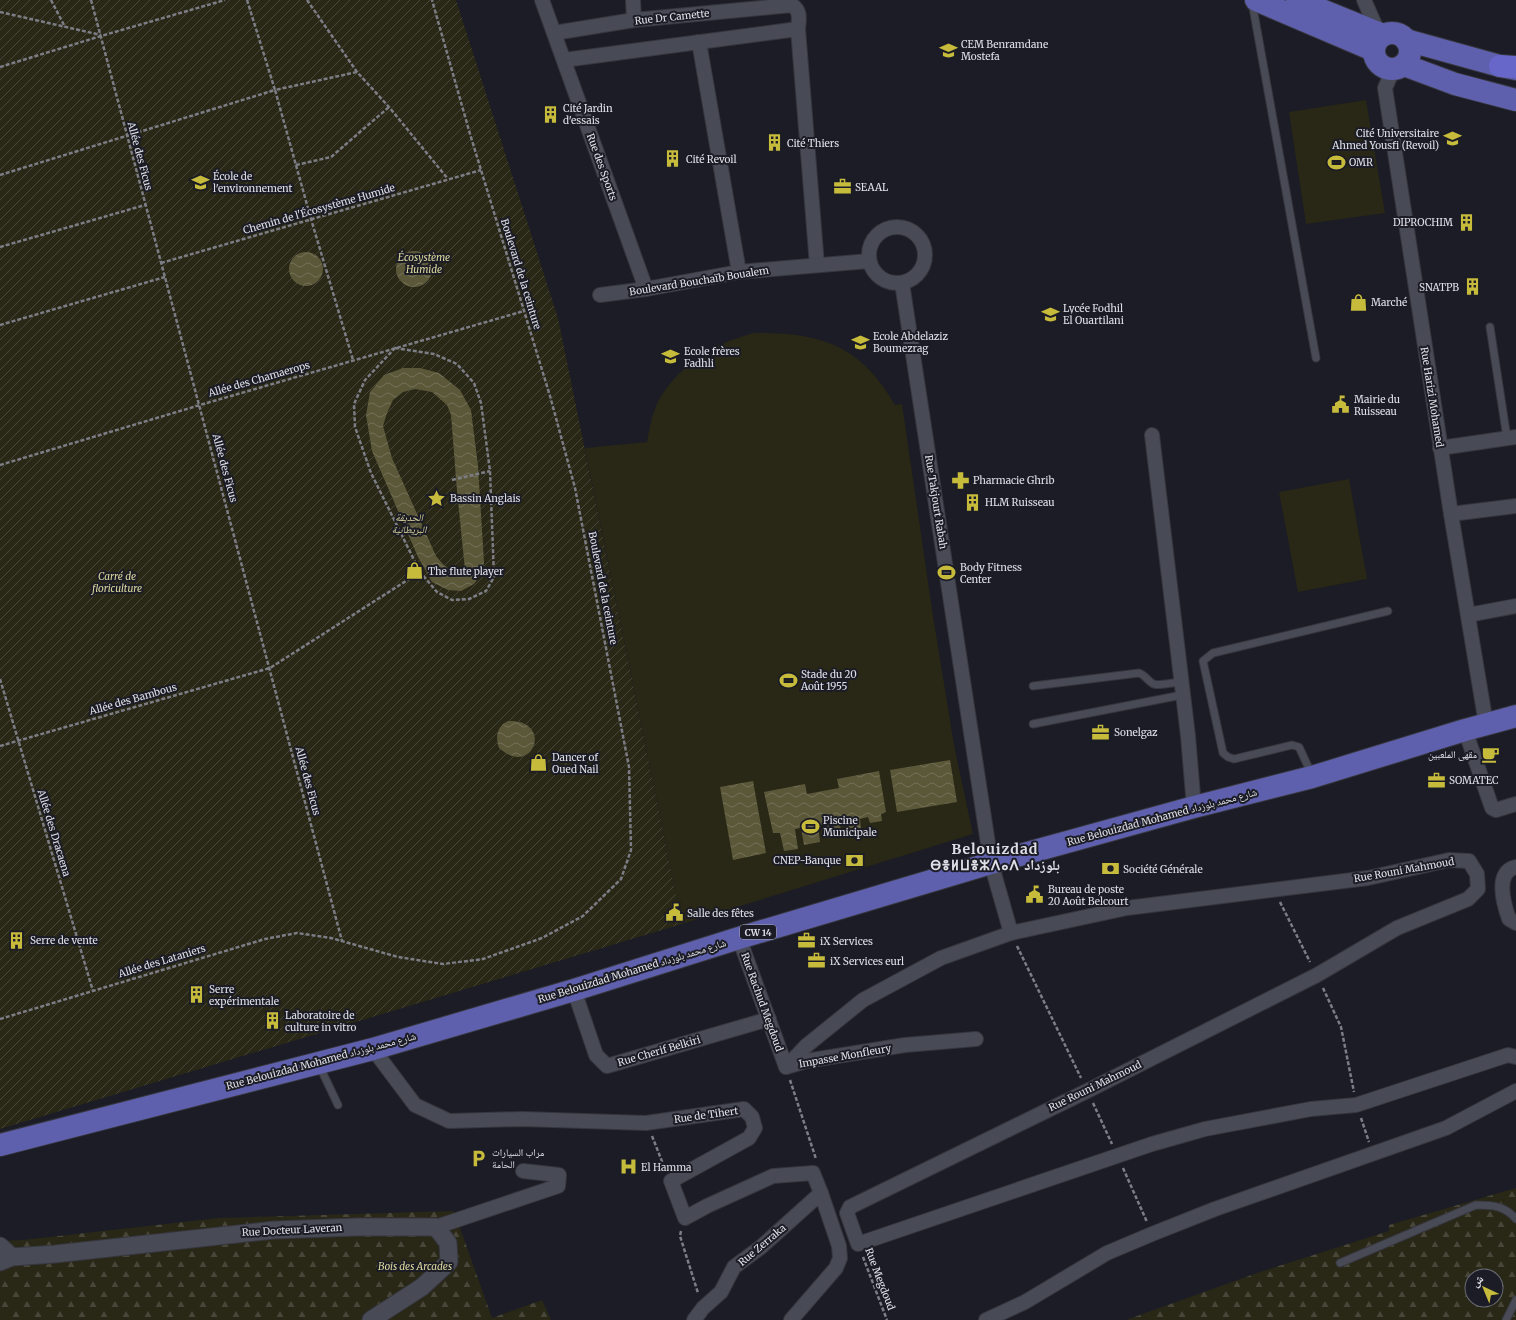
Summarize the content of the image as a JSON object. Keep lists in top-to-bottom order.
{
  "streets": {
    "main road": ["Rue Belouizdad Mohamed شارع محمد بلوزداد", "CW 14"],
    "street": [
      "Rue Dr Camette",
      "Rue des Sports",
      "Boulevard Bouchaïb Boualem",
      "Rue Harizi Mohamed",
      "Rue Takjourt Rabah",
      "Rue Rouni Mahmoud",
      "Rue Rachud Megdoud",
      "Rue Cherif Belkiri",
      "Impasse Monfleury",
      "Rue de Tihert",
      "Rue Docteur Laveran",
      "Rue Zerraka"
    ],
    "path": [
      "Allée des Ficus",
      "Chemin de l'Écosystème Humide",
      "Boulevard de la ceinture",
      "Allée des Chamaerops",
      "Allée des Bambous",
      "Allée des Dracaena",
      "Allée des Lataniers",
      "Rue Megdoud"
    ]
  },
  "crossings": [
    ["Rue Dr Camette", "Rue des Sports"],
    ["Allée des Ficus", "Chemin de l'Écosystème Humide"],
    ["Allée des Ficus", "Boulevard de la ceinture"],
    ["Allée des Ficus", "Allée des Chamaerops"],
    ["Allée des Ficus", "Allée des Bambous"],
    ["Rue des Sports", "Boulevard Bouchaïb Boualem"],
    ["Chemin de l'Écosystème Humide", "Boulevard de la ceinture"],
    ["Boulevard de la ceinture", "Allée des Chamaerops"],
    ["Boulevard de la ceinture", "Allée des Lataniers"],
    ["Boulevard Bouchaïb Boualem", "Rue Takjourt Rabah"],
    ["Rue Harizi Mohamed", "Rue Belouizdad Mohamed شارع محمد بلوزداد"],
    ["Rue Takjourt Rabah", "Rue Belouizdad Mohamed شارع محمد بلوزداد"],
    ["Allée des Bambous", "Allée des Dracaena"],
    ["Rue Belouizdad Mohamed شارع محمد بلوزداد", "Rue Rachud Megdoud"],
    ["Rue Belouizdad Mohamed شارع محمد بلوزداد", "Rue Cherif Belkiri"],
    ["Rue Belouizdad Mohamed شارع محمد بلوزداد", "Rue de Tihert"],
    ["Allée des Dracaena", "Allée des Lataniers"],
    ["Rue Rouni Mahmoud", "Impasse Monfleury"],
    ["Rue Rouni Mahmoud", "Rue Megdoud"],
    ["Rue Rachud Megdoud", "Rue Cherif Belkiri"],
    ["Rue Rachud Megdoud", "Impasse Monfleury"]
  ],
  "districts": ["Belouizdad ⴱⴻⵍⵡⴻⵣⴷⴰⴷ بلوزداد"],
  "parks": [
    "Écosystème Humide",
    "الحديقة البريطانية",
    "Carré de floriculture",
    "Bois des Arcades"
  ],
  "places": {
    "school or university": [
      "CEM Benramdane Mostefa",
      "Cité Universitaire Ahmed Yousfi (Revoil)",
      "École de l'environnement",
      "Lycée Fodhil El Ouartilani",
      "Ecole Abdelaziz Boumezrag",
      "Ecole frères Fadhli"
    ],
    "building": [
      "Cité Jardin d'essais",
      "Cité Thiers",
      "Cité Revoil",
      "DIPROCHIM",
      "SNATPB",
      "HLM Ruisseau",
      "Serre de vente",
      "Serre expérimentale",
      "Laboratoire de culture in vitro"
    ],
    "sports": [
      "OMR",
      "Body Fitness Center",
      "Stade du 20 Août 1955",
      "Piscine Municipale"
    ],
    "office": [
      "SEAAL",
      "Sonelgaz",
      "SOMATEC",
      "iX Services",
      "iX Services eurl"
    ],
    "shop": ["Marché", "The flute player", "Dancer of Oued Nail"],
    "public building": ["Mairie du Ruisseau", "Bureau de poste 20 Août Belcourt", "Salle des fêtes"],
    "pharmacy": ["Pharmacie Ghrib"],
    "place": ["Bassin Anglais"],
    "cafe": ["مقهى الملعبين"],
    "bank": ["CNEP-Banque", "Société Générale"],
    "parking": ["مراب السيارات الحامة"],
    "hospital": ["El Hamma"]
  },
  "north": "top left"
}
